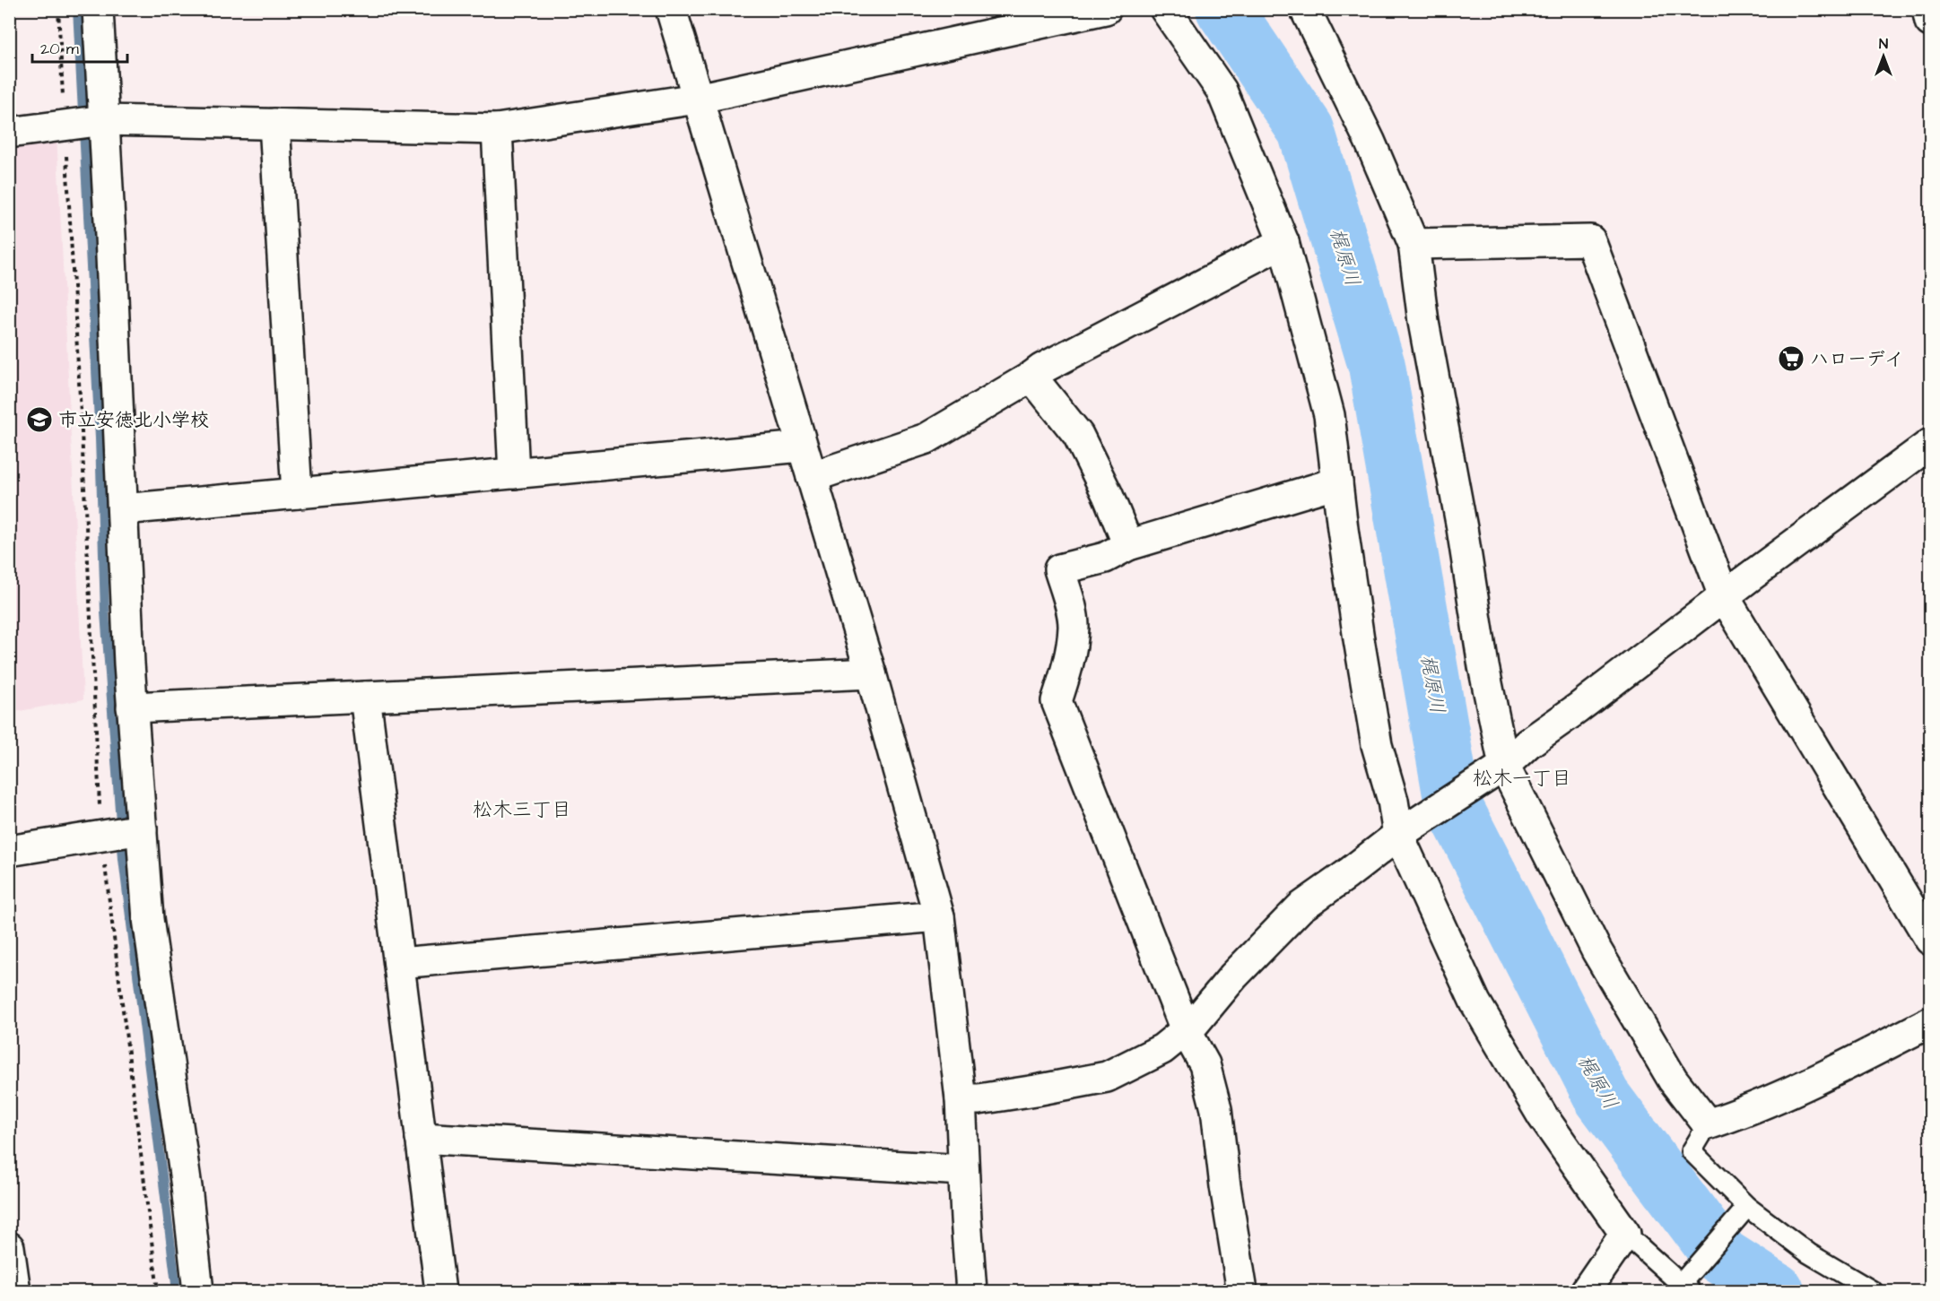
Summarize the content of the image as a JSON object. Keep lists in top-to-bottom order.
{
  "districts": ["松木一丁目", "松木三丁目"],
  "water": ["梶原川"],
  "places": {
    "supermarket": ["ハローデイ"],
    "school or university": ["市立安徳北小学校"]
  },
  "scale_bar": "20 m",
  "north": "top"
}
